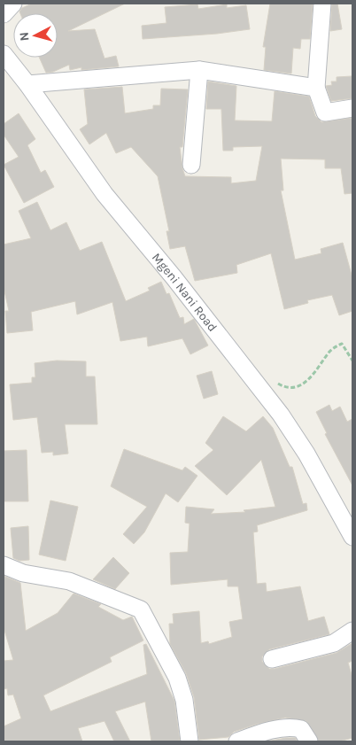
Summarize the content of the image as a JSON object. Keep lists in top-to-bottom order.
{
  "streets": {
    "street": ["Mgeni Nani Road"]
  },
  "north": "left"
}
